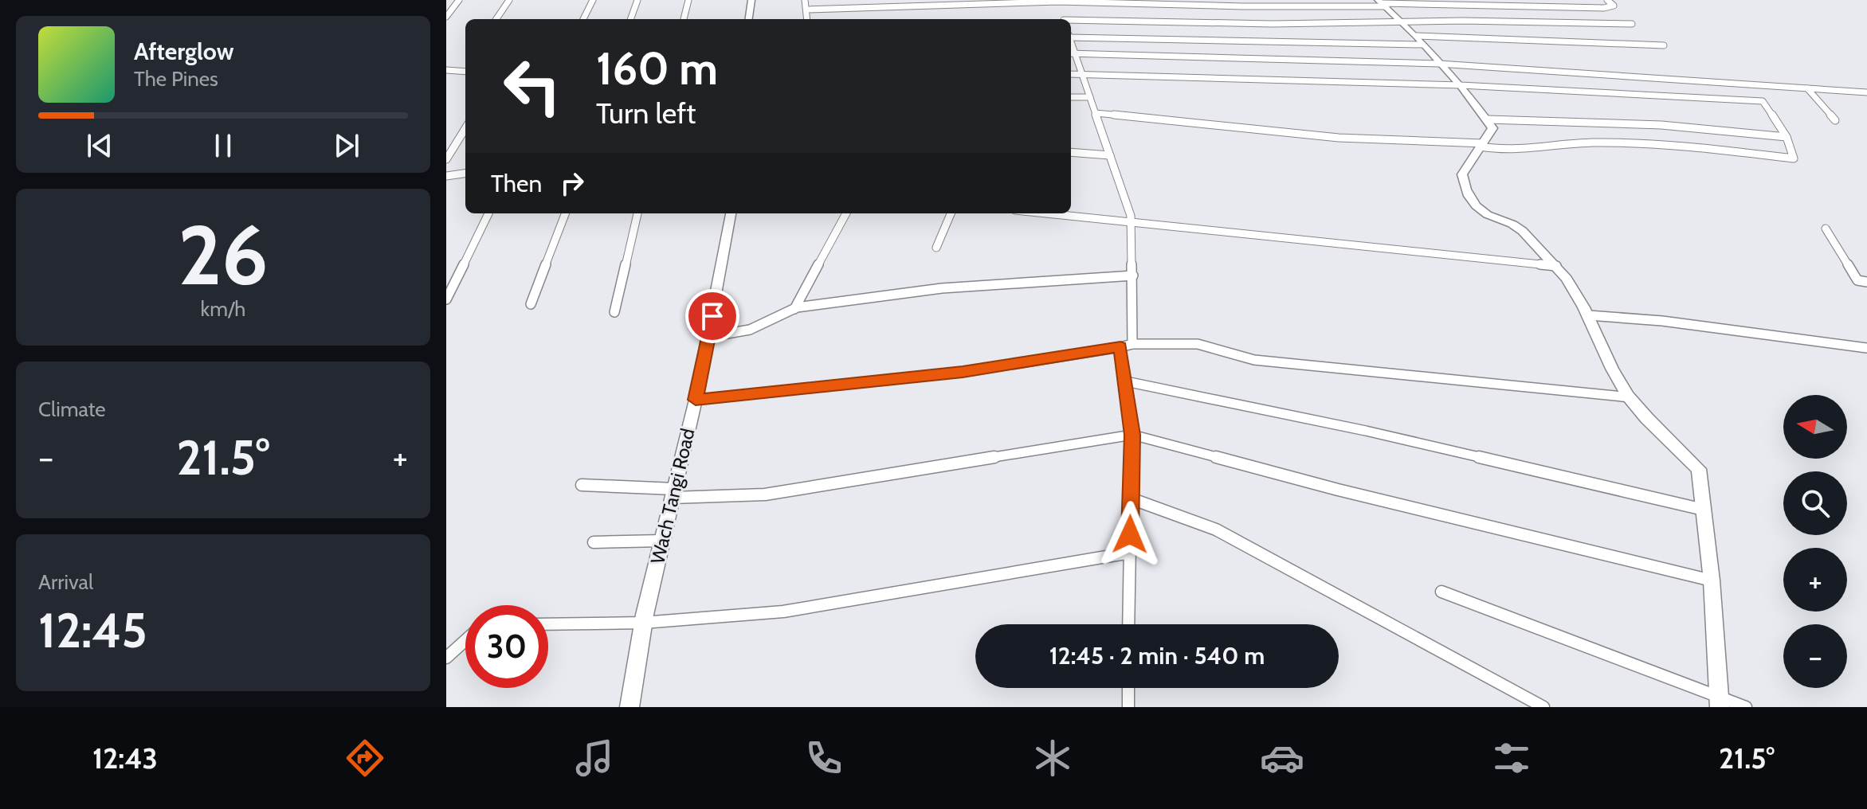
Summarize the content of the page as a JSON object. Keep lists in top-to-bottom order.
{
  "streets": {
    "street": ["Wach Tangi Road"]
  },
  "north": "left",
  "page": {
    "turn": ["160 m", "Turn left"],
    "song": ["Afterglow", "The Pines"],
    "then": "Then",
    "tile": [
      ["26", "km/h"],
      "Climate",
      ["Arrival", "12:45"]
    ],
    "map_buttons": ["+", "−"],
    "heat": ["−", "21.5°", "+"],
    "limit": "30",
    "trip": "12:45 · 2 min · 540 m",
    "tabs": ["12:43", "21.5°"]
  }
}
